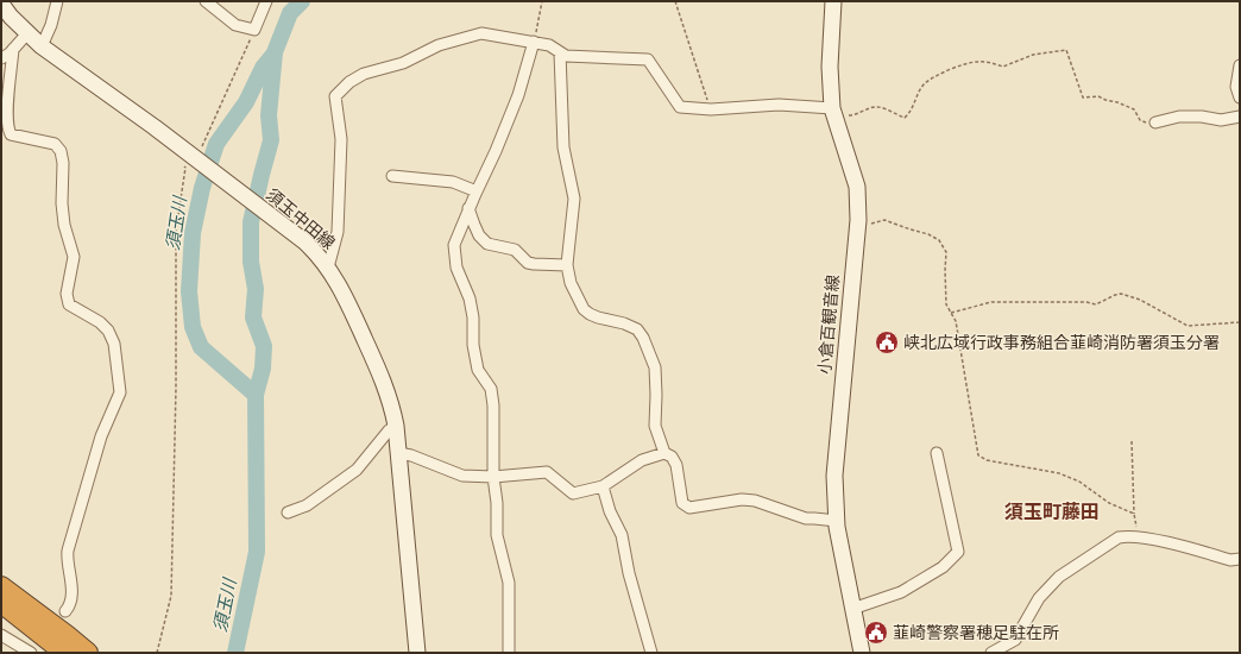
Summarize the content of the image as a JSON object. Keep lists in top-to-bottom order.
{
  "streets": {
    "main road": ["須玉中田線", "小倉百観音線"]
  },
  "districts": ["須玉町藤田"],
  "water": ["須玉川"],
  "places": {
    "public building": ["峡北広域行政事務組合韮崎消防署須玉分署", "韮崎警察署穂足駐在所"]
  }
}
